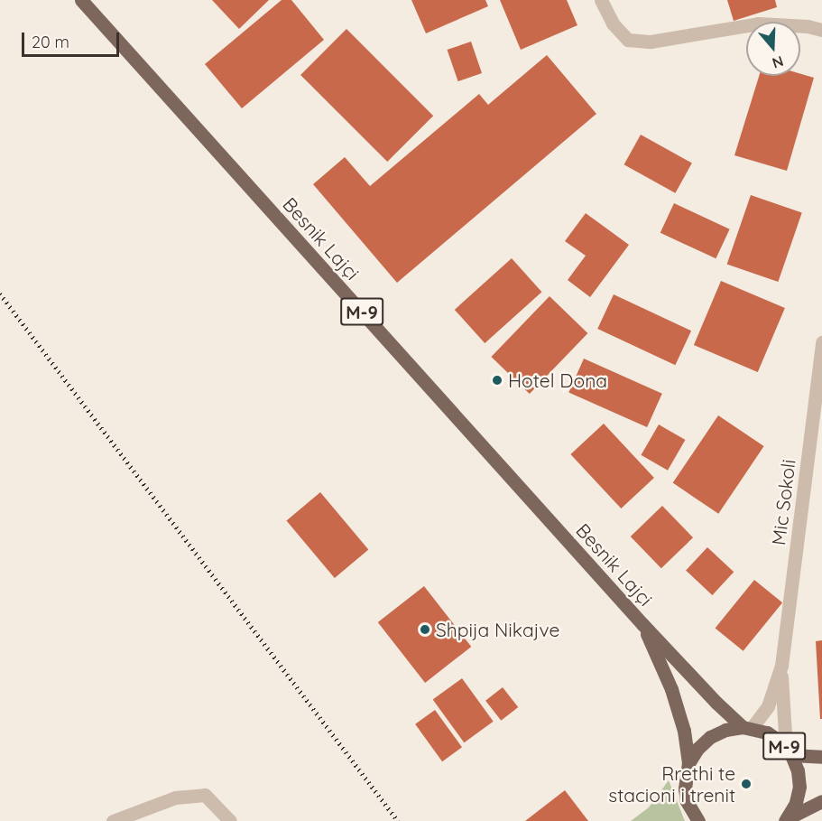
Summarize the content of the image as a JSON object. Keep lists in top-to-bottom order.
{
  "streets": {
    "main road": ["Besnik Lajçi", "M-9"],
    "street": ["Mic Sokoli"]
  },
  "crossings": [
    ["Besnik Lajçi", "M-9"],
    ["Besnik Lajçi", "Mic Sokoli"],
    ["M-9", "Mic Sokoli"]
  ],
  "places": ["Hotel Dona", "Shpija Nikajve", "Rrethi te stacioni i trenit"],
  "scale_bar": "20 m",
  "north": "bottom"
}
